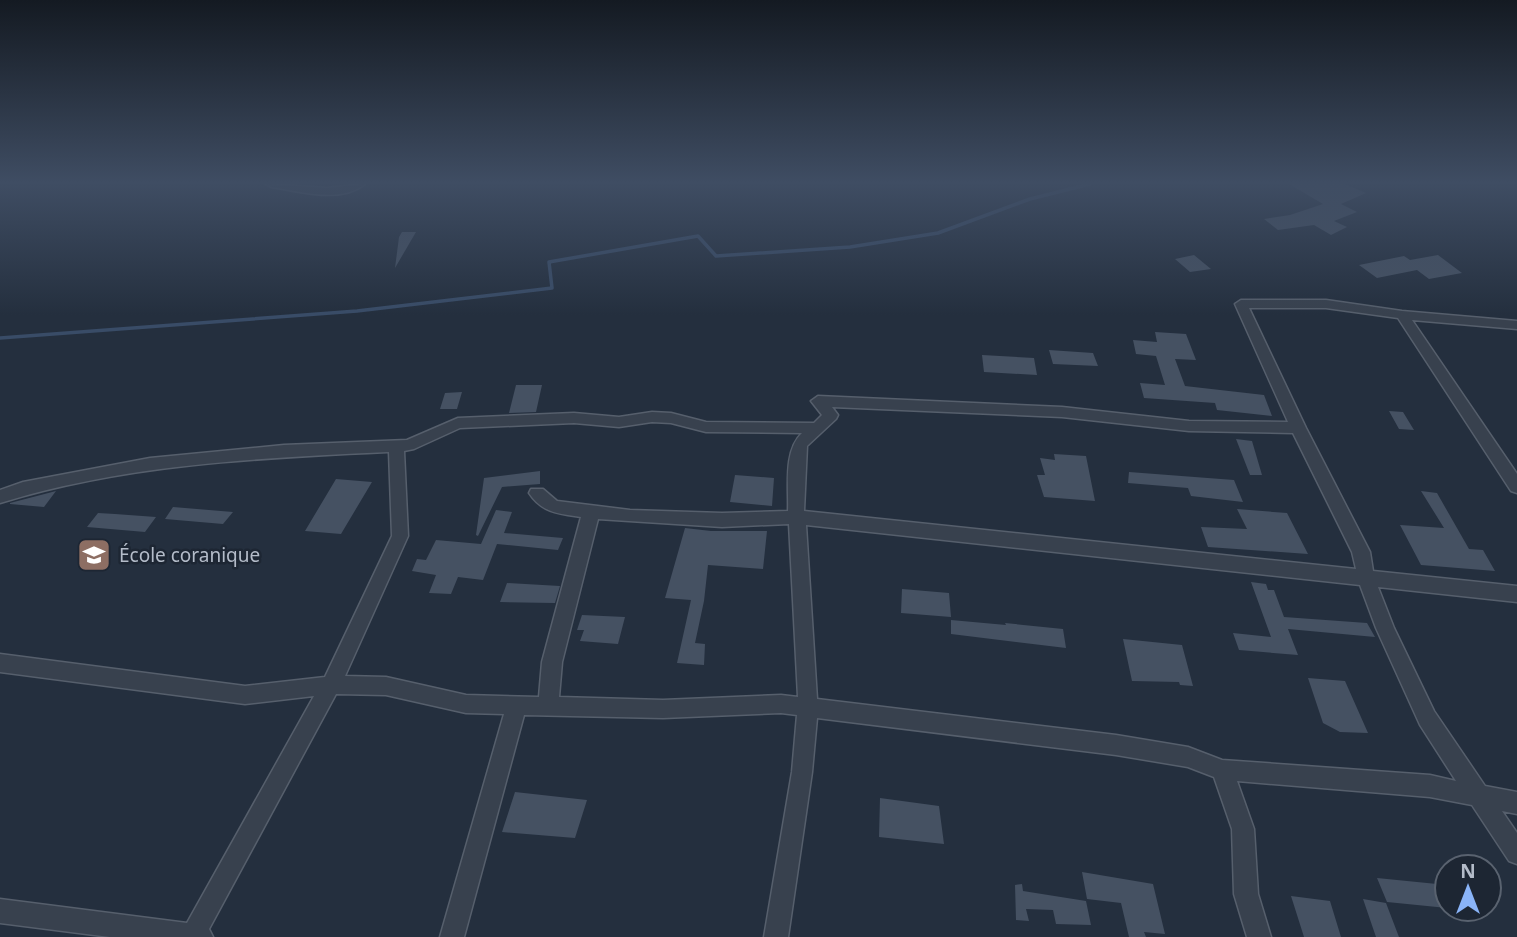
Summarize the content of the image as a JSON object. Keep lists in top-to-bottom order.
{
  "places": {
    "school or university": ["École coranique"]
  },
  "north": "top"
}
